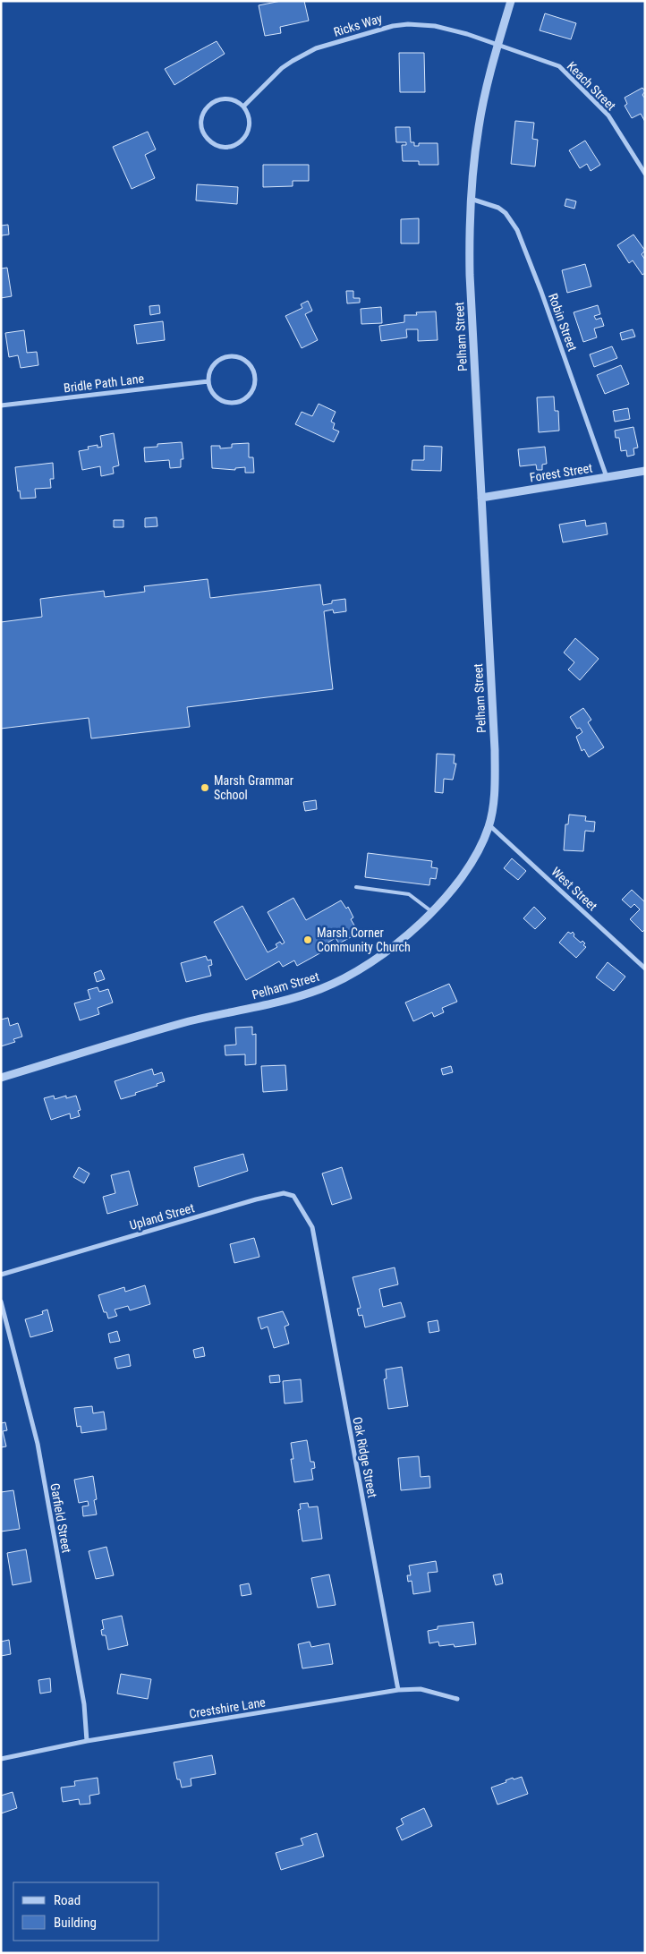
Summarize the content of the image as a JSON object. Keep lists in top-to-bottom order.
{
  "streets": {
    "street": [
      "Ricks Way",
      "Keach Street",
      "Robin Street",
      "Pelham Street",
      "Bridle Path Lane",
      "Forest Street",
      "West Street",
      "Upland Street",
      "Oak Ridge Street",
      "Garfield Street",
      "Crestshire Lane"
    ]
  },
  "crossings": [
    ["Ricks Way", "Keach Street"],
    ["Ricks Way", "Pelham Street"],
    ["Keach Street", "Pelham Street"],
    ["Robin Street", "Pelham Street"],
    ["Robin Street", "Forest Street"],
    ["Pelham Street", "Forest Street"],
    ["Pelham Street", "West Street"],
    ["Upland Street", "Oak Ridge Street"],
    ["Oak Ridge Street", "Crestshire Lane"],
    ["Garfield Street", "Crestshire Lane"]
  ],
  "places": ["Marsh Grammar School", "Marsh Corner Community Church"],
  "legend": ["Road", "Building"]
}
